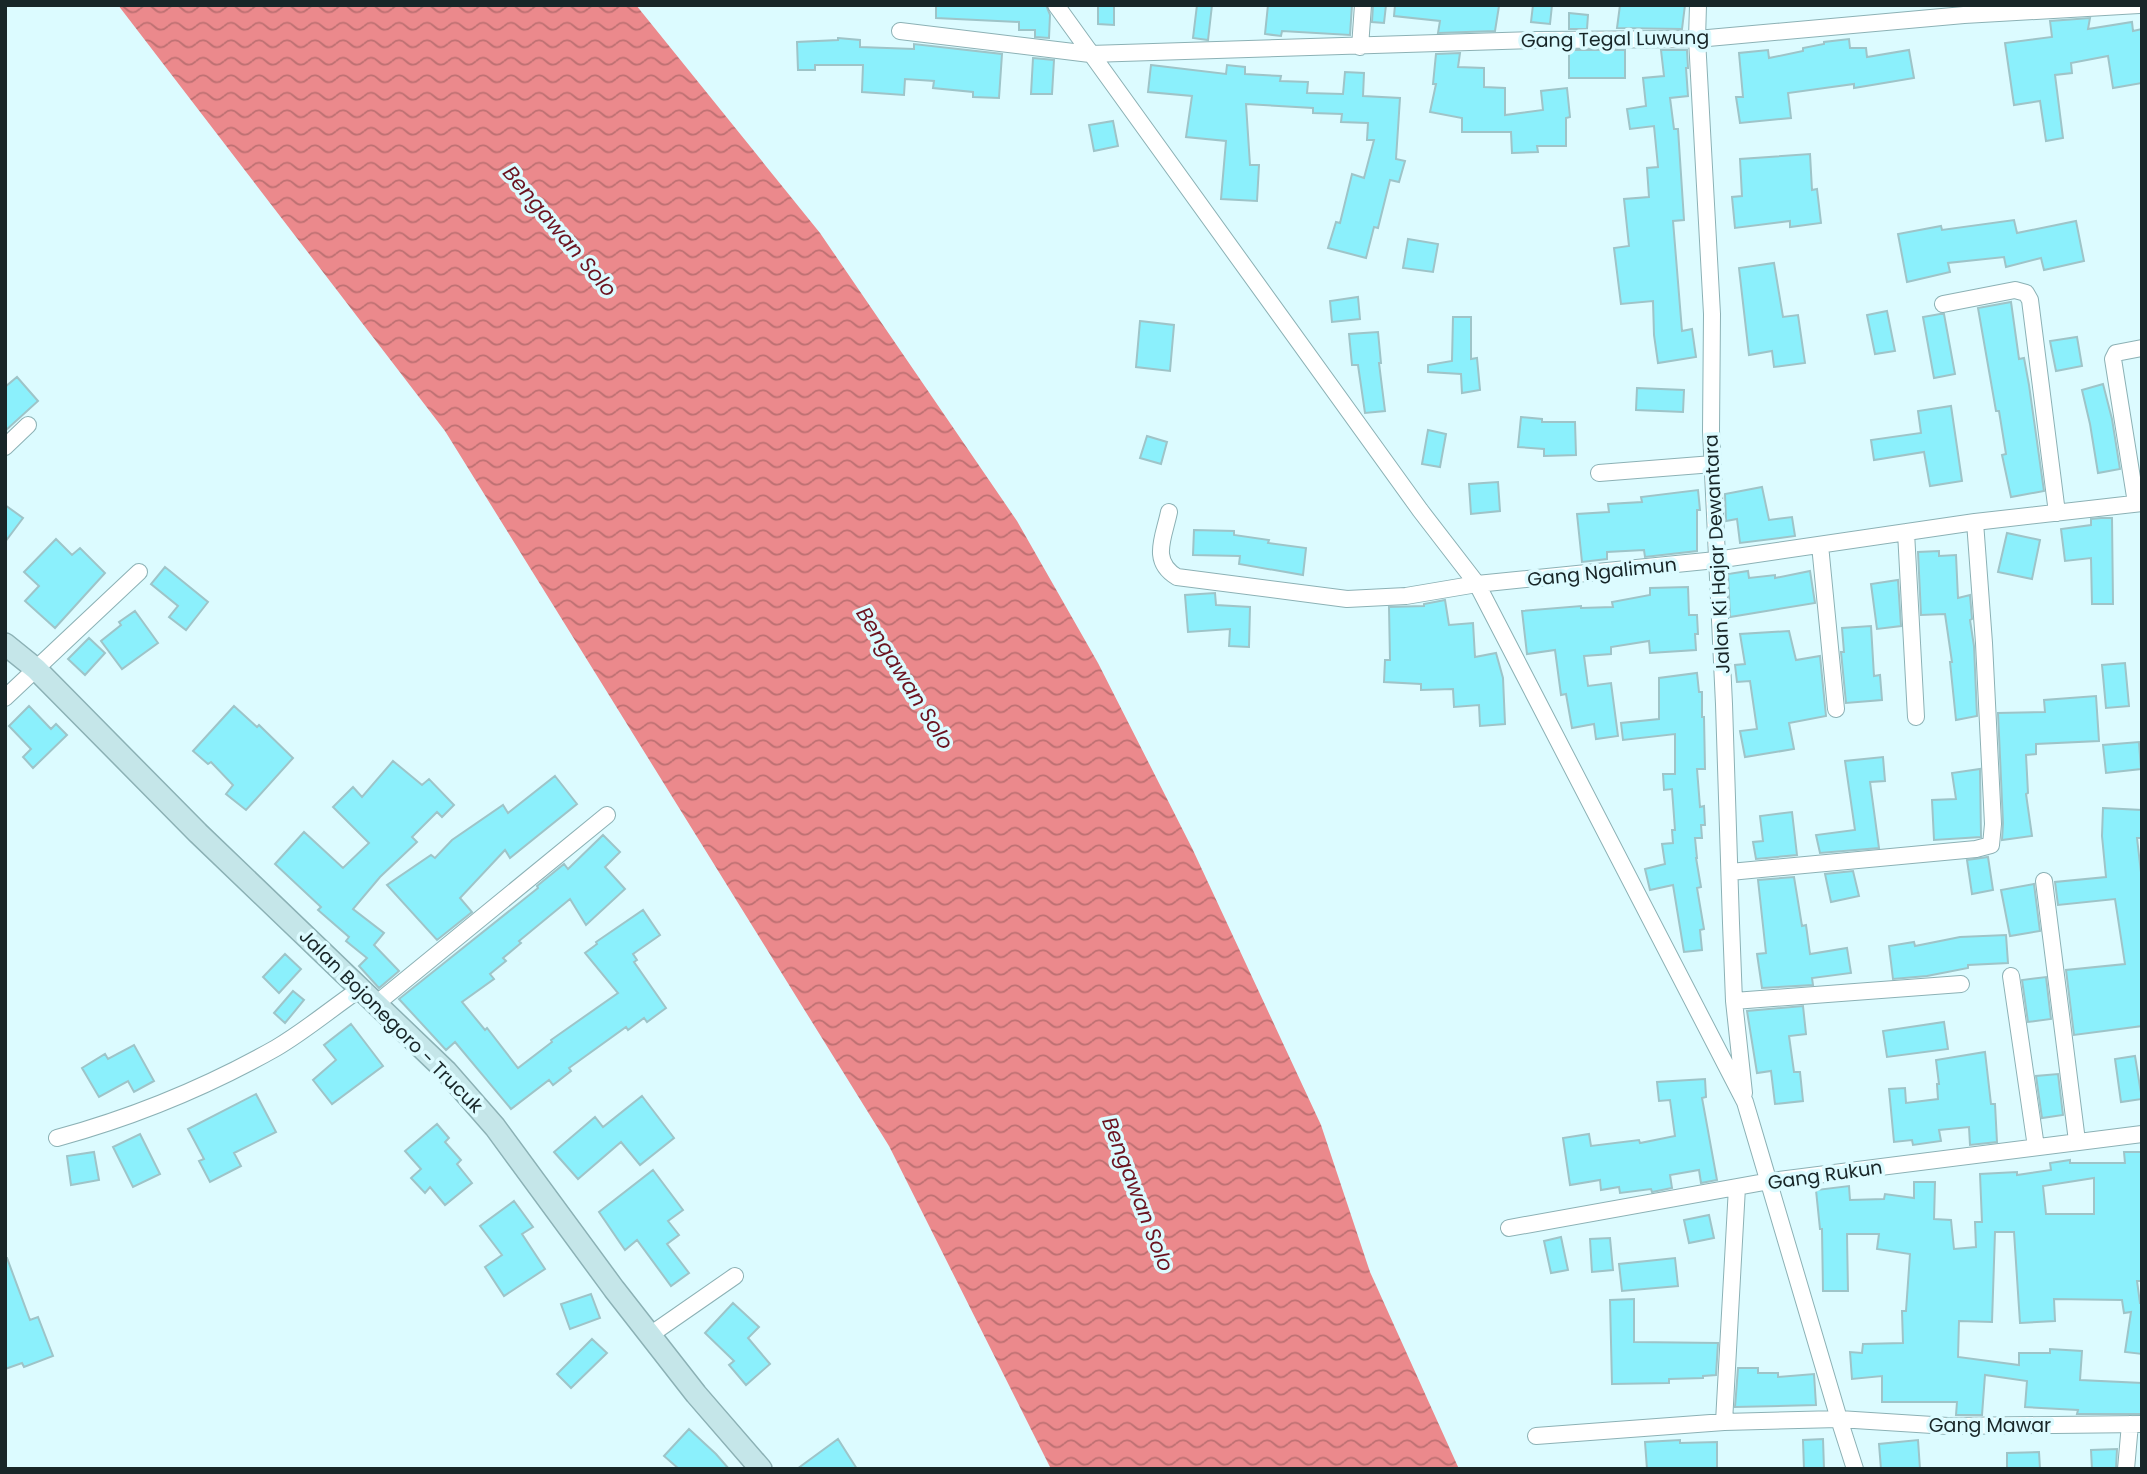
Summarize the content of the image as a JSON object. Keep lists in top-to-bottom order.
{
  "streets": {
    "street": [
      "Gang Tegal Luwung",
      "Jalan Ki Hajar Dewantara",
      "Gang Ngalimun",
      "Jalan Bojonegoro - Trucuk",
      "Gang Rukun",
      "Gang Mawar"
    ]
  },
  "crossings": [
    ["Gang Tegal Luwung", "Jalan Ki Hajar Dewantara"],
    ["Jalan Ki Hajar Dewantara", "Gang Ngalimun"]
  ],
  "water": ["Bengawan Solo"]
}
